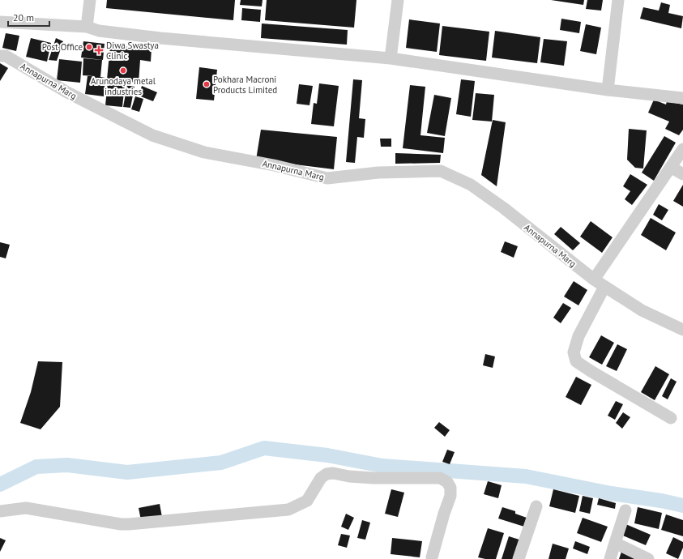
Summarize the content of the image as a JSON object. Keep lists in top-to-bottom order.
{
  "streets": {
    "street": ["Annapurna Marg"]
  },
  "places": {
    "other": ["Post Office", "Arunodaya metal industries", "Pokhara Macroni Products Limited"],
    "health": ["Diwa Swastya Clinic"]
  },
  "scale_bar": "20 m"
}
